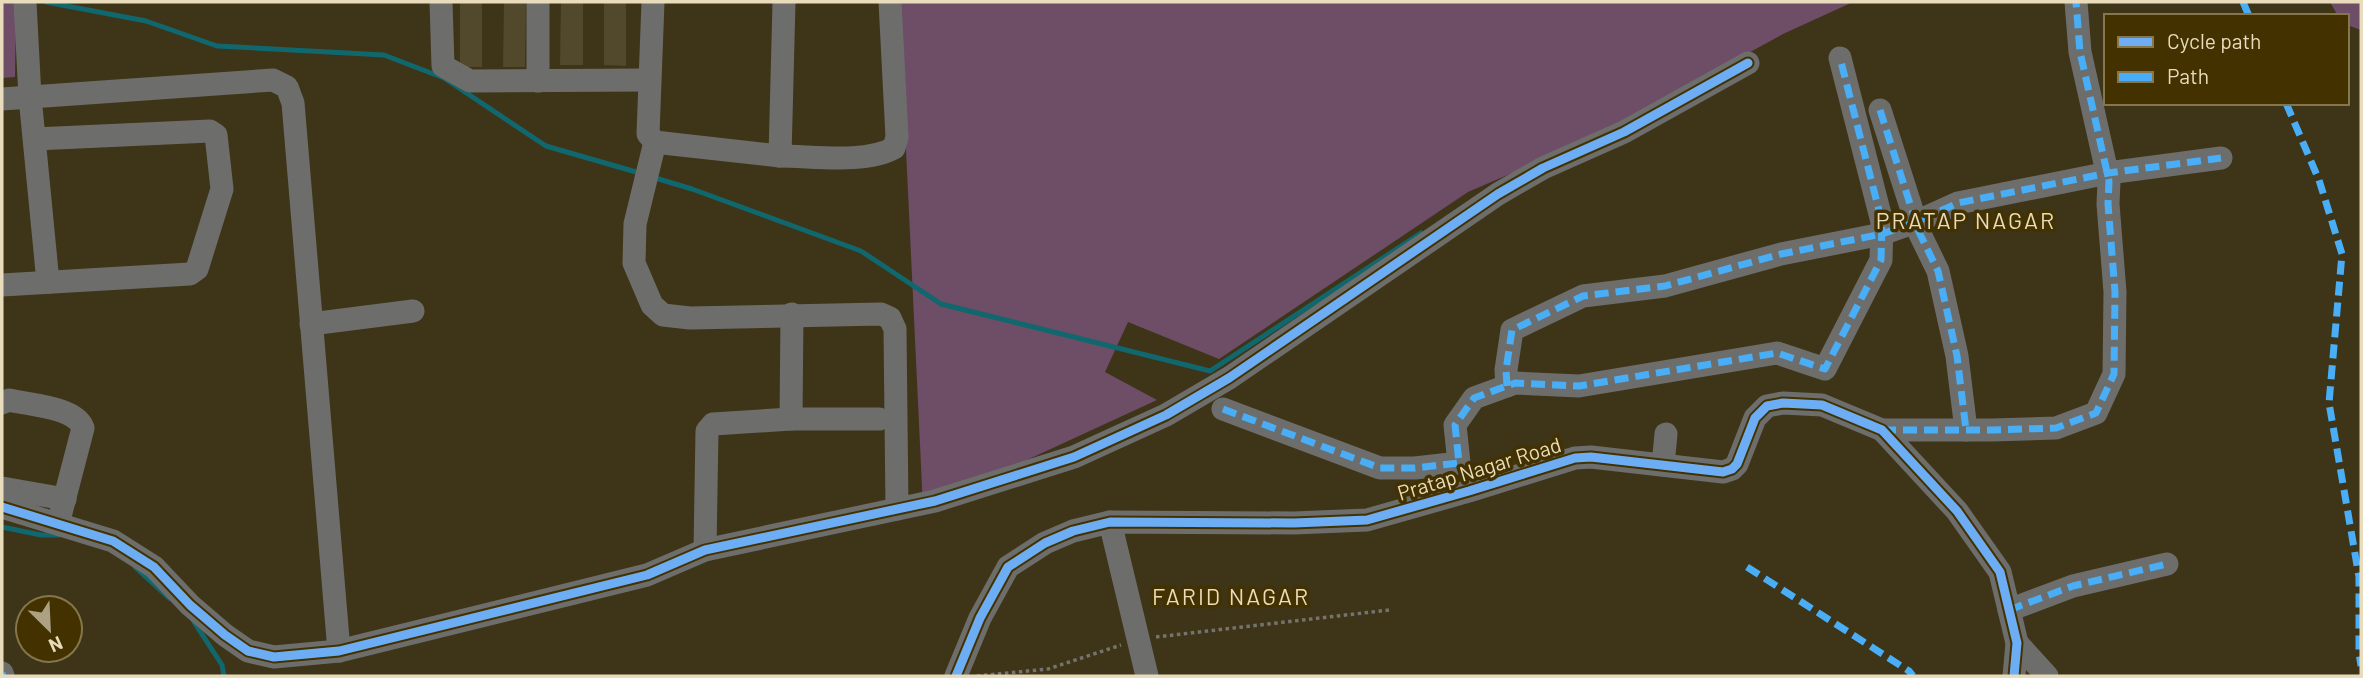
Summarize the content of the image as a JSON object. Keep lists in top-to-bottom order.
{
  "streets": {
    "street": ["Pratap Nagar Road"]
  },
  "districts": ["PRATAP NAGAR", "FARID NAGAR"],
  "legend": ["Cycle path", "Path"],
  "north": "bottom right"
}
